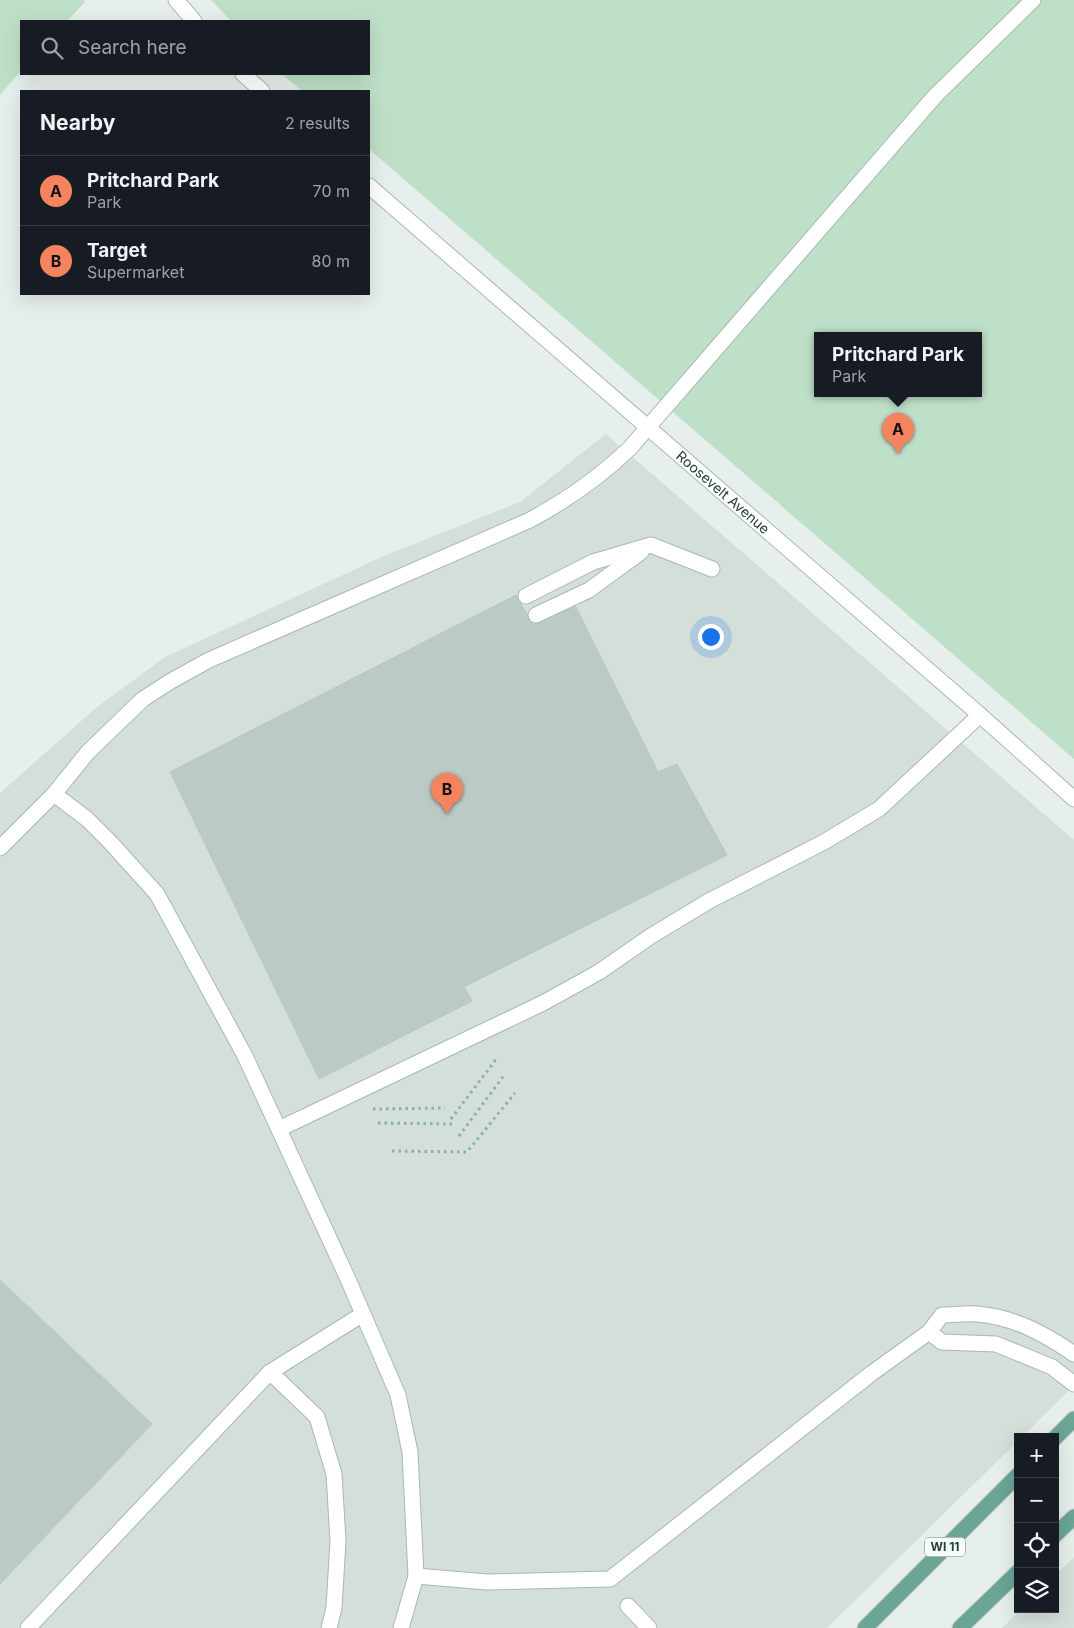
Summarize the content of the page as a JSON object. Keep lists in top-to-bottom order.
{
  "streets": {
    "main road": ["WI 11"],
    "street": ["Roosevelt Avenue"]
  },
  "page": {
    "search": "Search here",
    "heading": ["Nearby", "2 results"],
    "list": [
      {
        "mark": "A",
        "name": "Pritchard Park",
        "note": "Park",
        "value": "70 m"
      },
      {
        "mark": "B",
        "name": "Target",
        "note": "Supermarket",
        "value": "80 m"
      }
    ],
    "popup": ["Pritchard Park", "Park"],
    "pins": ["A", "B"],
    "map_buttons": ["+", "−"]
  }
}
